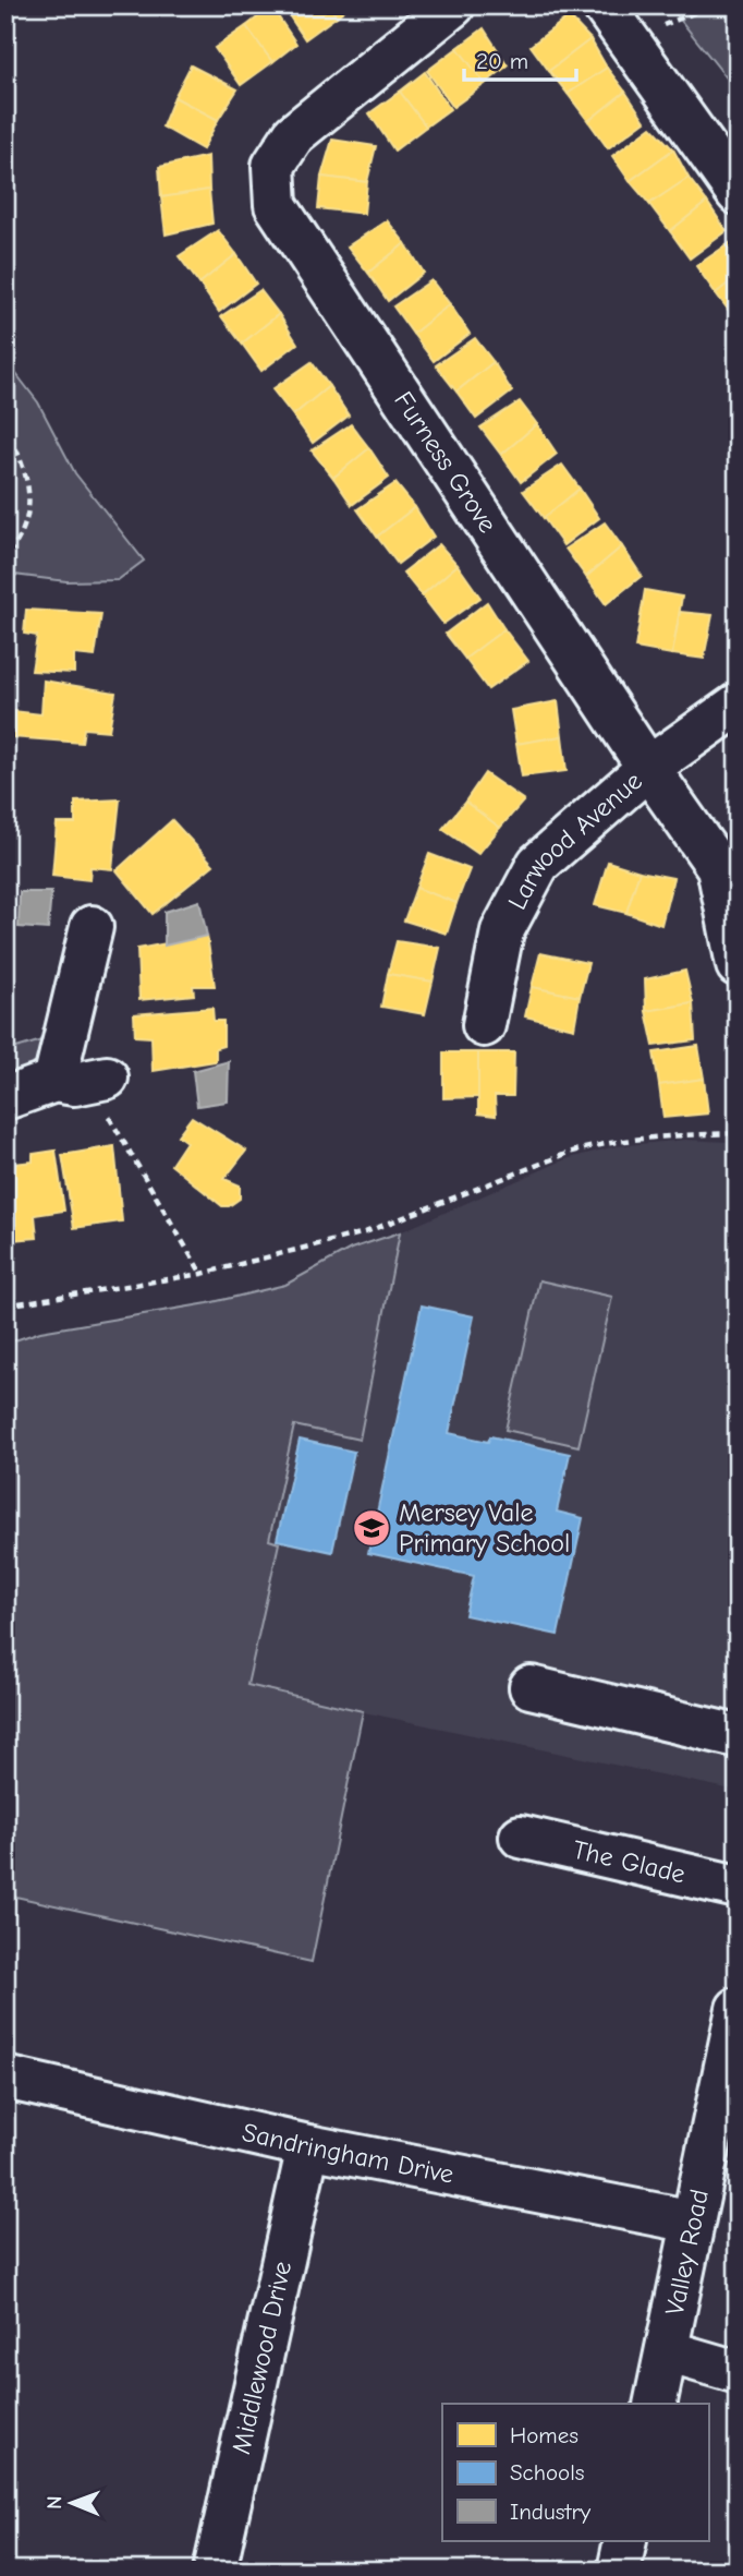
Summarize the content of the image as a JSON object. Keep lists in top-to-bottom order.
{
  "streets": {
    "street": [
      "Furness Grove",
      "Larwood Avenue",
      "The Glade",
      "Sandringham Drive",
      "Valley Road",
      "Middlewood Drive"
    ]
  },
  "crossings": [
    ["Furness Grove", "Larwood Avenue"],
    ["Sandringham Drive", "Valley Road"],
    ["Sandringham Drive", "Middlewood Drive"]
  ],
  "places": {
    "school or university": ["Mersey Vale Primary School"]
  },
  "legend": ["Homes", "Schools", "Industry"],
  "scale_bar": "20 m",
  "north": "left"
}
